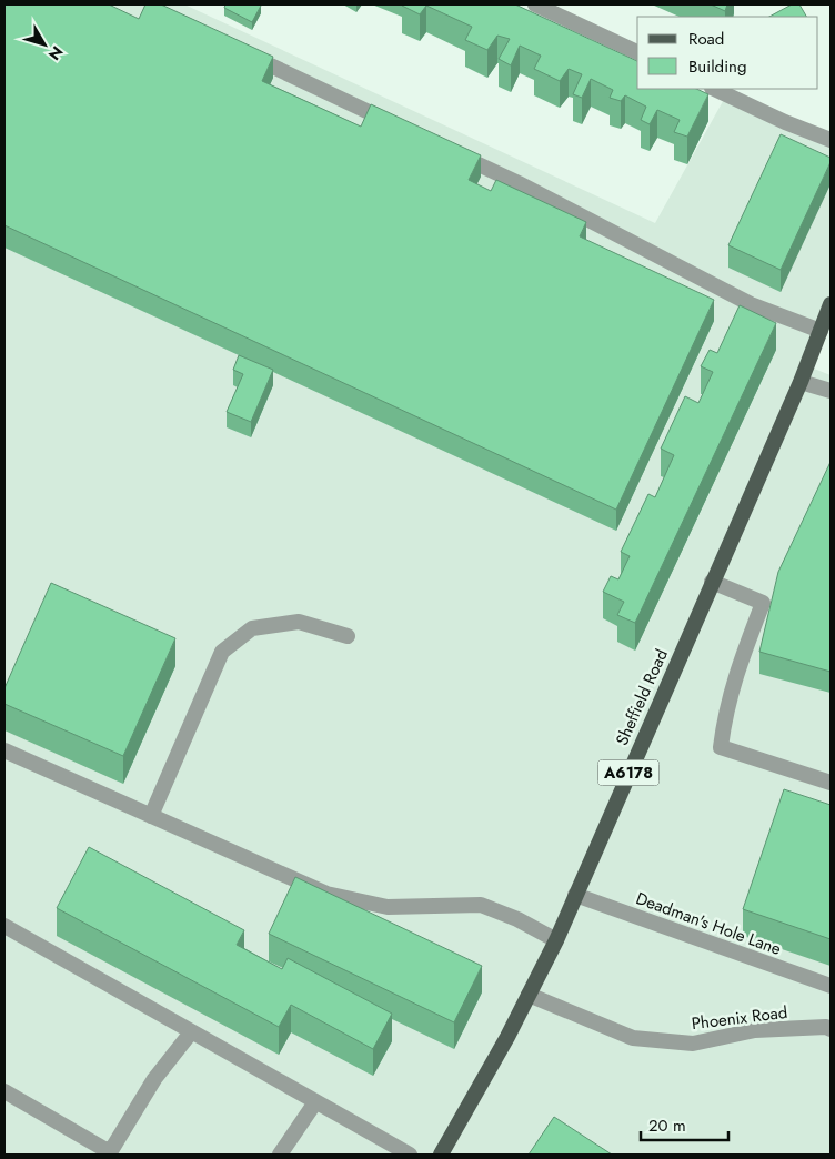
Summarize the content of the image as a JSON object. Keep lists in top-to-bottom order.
{
  "streets": {
    "main road": ["Sheffield Road", "A6178"],
    "street": ["Deadman's Hole Lane", "Phoenix Road"]
  },
  "crossings": [
    ["Sheffield Road", "Deadman's Hole Lane"],
    ["Sheffield Road", "Phoenix Road"]
  ],
  "legend": ["Road", "Building"],
  "scale_bar": "20 m",
  "north": "bottom right"
}
